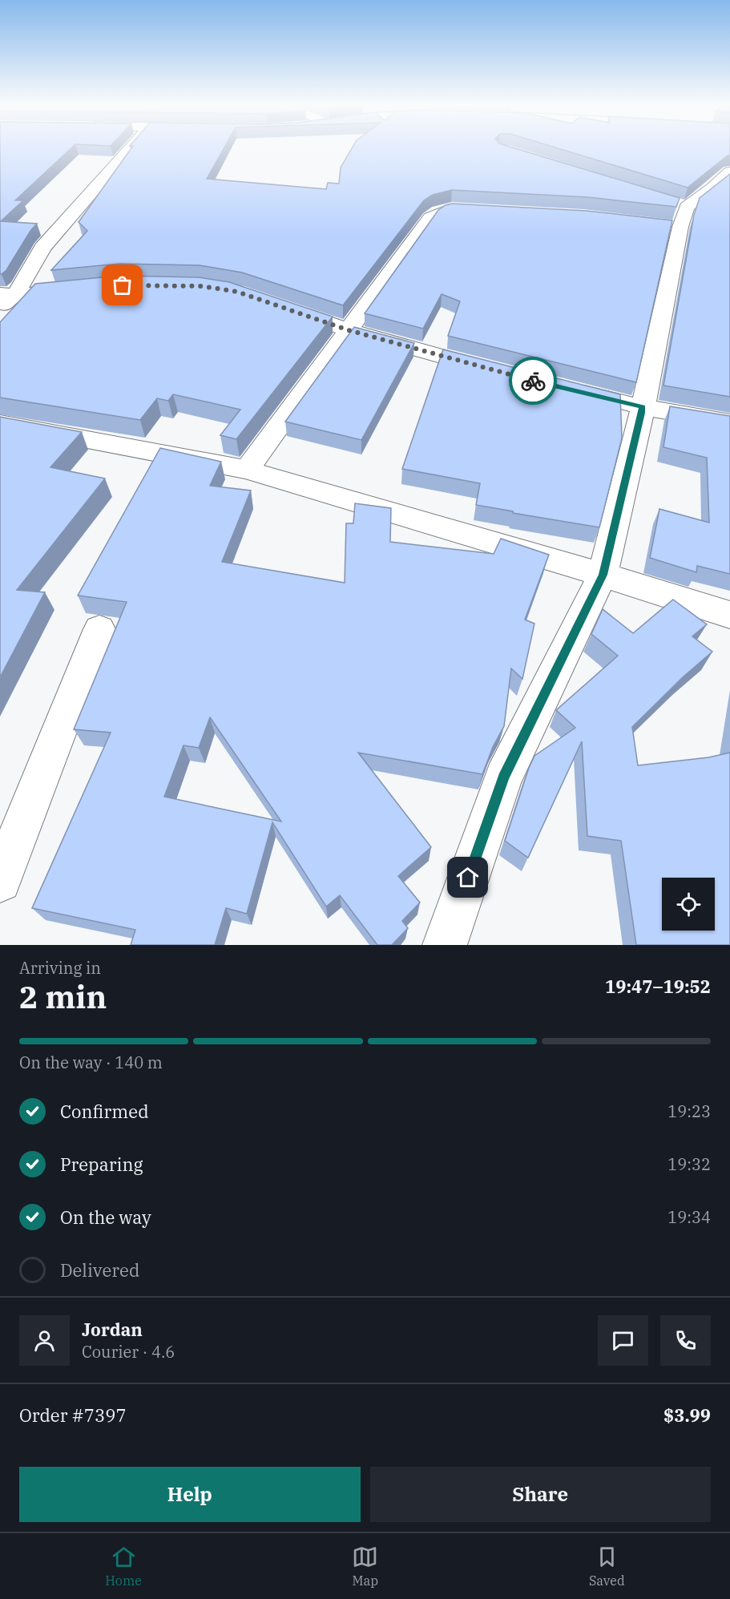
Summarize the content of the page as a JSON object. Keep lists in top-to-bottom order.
{
  "page": {
    "heading": ["2 min", "Arriving in", "19:47–19:52"],
    "panel": [
      "Jordan",
      "Courier · 4.6",
      "Order #7397",
      "$3.99"
    ],
    "bar": "On the way · 140 m",
    "list": [
      ["Confirmed", "19:23"],
      ["Preparing", "19:32"],
      ["On the way", "19:34"],
      "Delivered"
    ],
    "buttons": ["Help", "Share"],
    "tabs": ["Home", "Map", "Saved"]
  }
}
